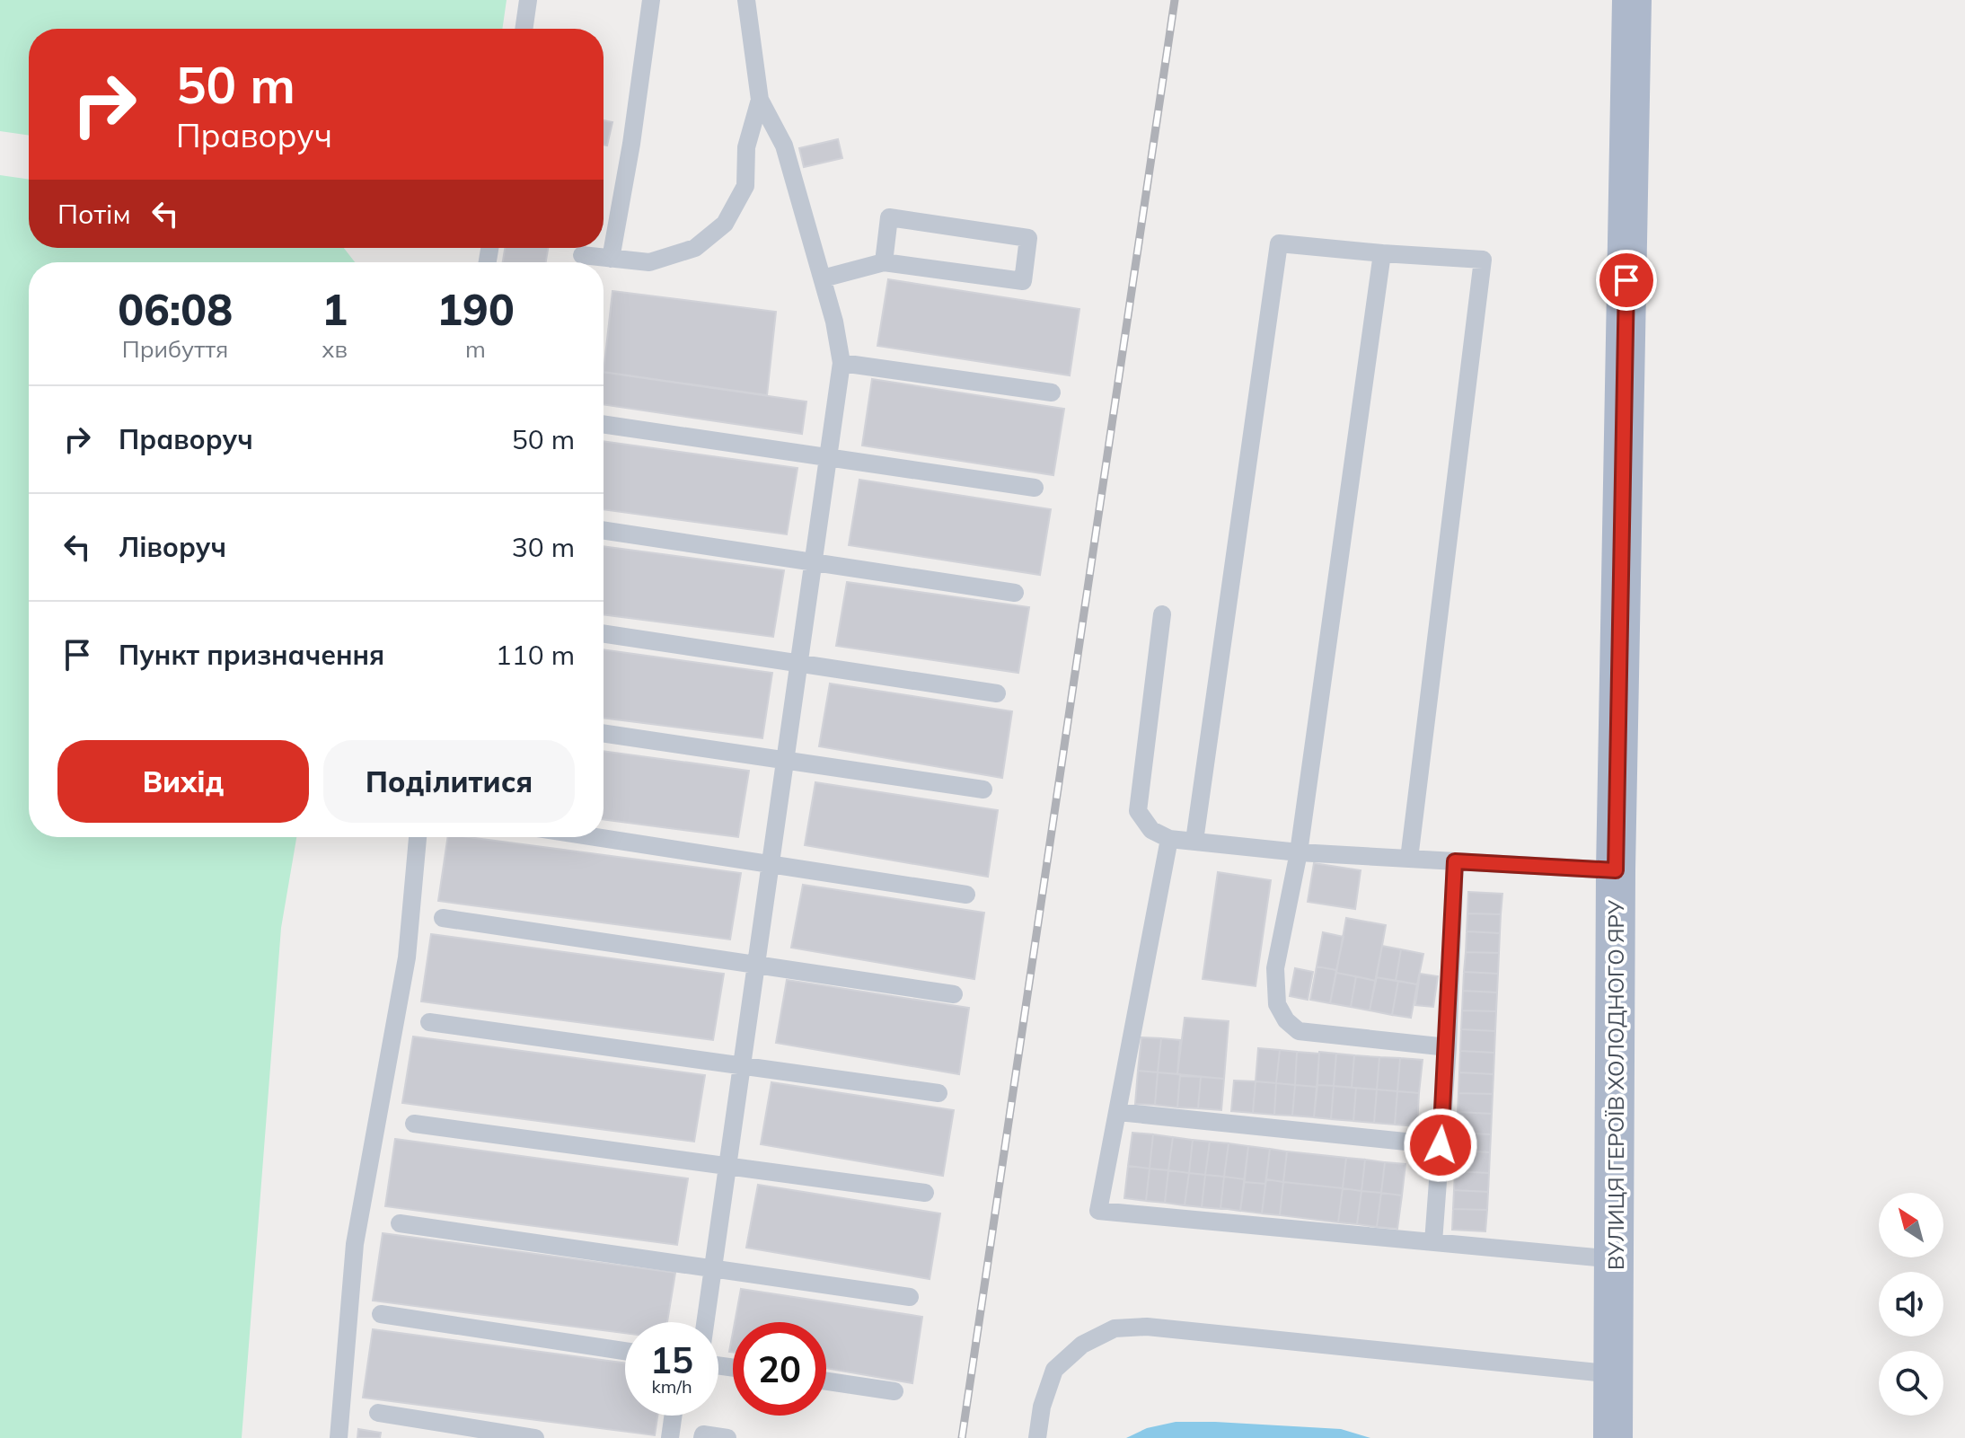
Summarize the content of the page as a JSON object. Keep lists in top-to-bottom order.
{
  "streets": {
    "main road": ["ВУЛИЦЯ ГЕРОЇВ ХОЛОДНОГО ЯРУ"]
  },
  "north": "top left",
  "page": {
    "turn": ["50 m", "Праворуч"],
    "then": "Потім",
    "eta": [
      "06:08",
      "Прибуття",
      "1",
      "хв",
      "190",
      "m"
    ],
    "list": [
      {
        "name": "Праворуч",
        "value": "50 m"
      },
      {
        "name": "Ліворуч",
        "value": "30 m"
      },
      {
        "name": "Пункт призначення",
        "value": "110 m"
      }
    ],
    "buttons": ["Вихід", "Поділитися"],
    "speed": "15 km/h",
    "limit": "20"
  }
}
